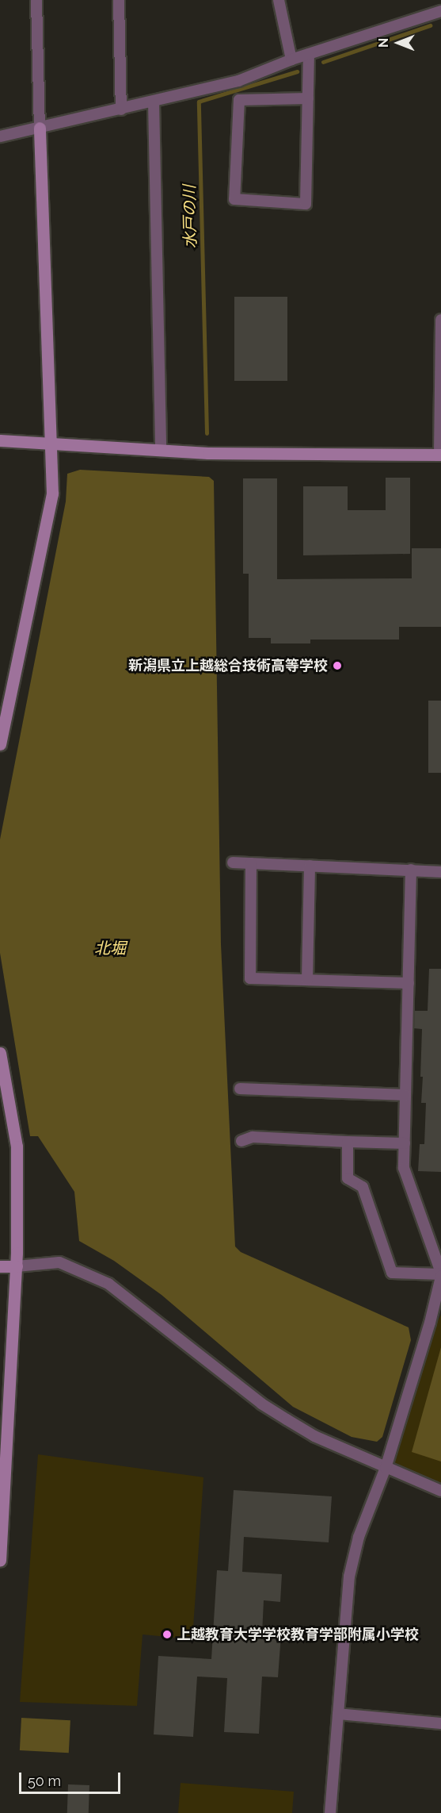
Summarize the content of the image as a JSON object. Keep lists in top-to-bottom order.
{
  "water": ["水戸の川", "北堀"],
  "places": ["新潟県立上越総合技術高等学校", "上越教育大学学校教育学部附属小学校"],
  "scale_bar": "50 m",
  "north": "left"
}
